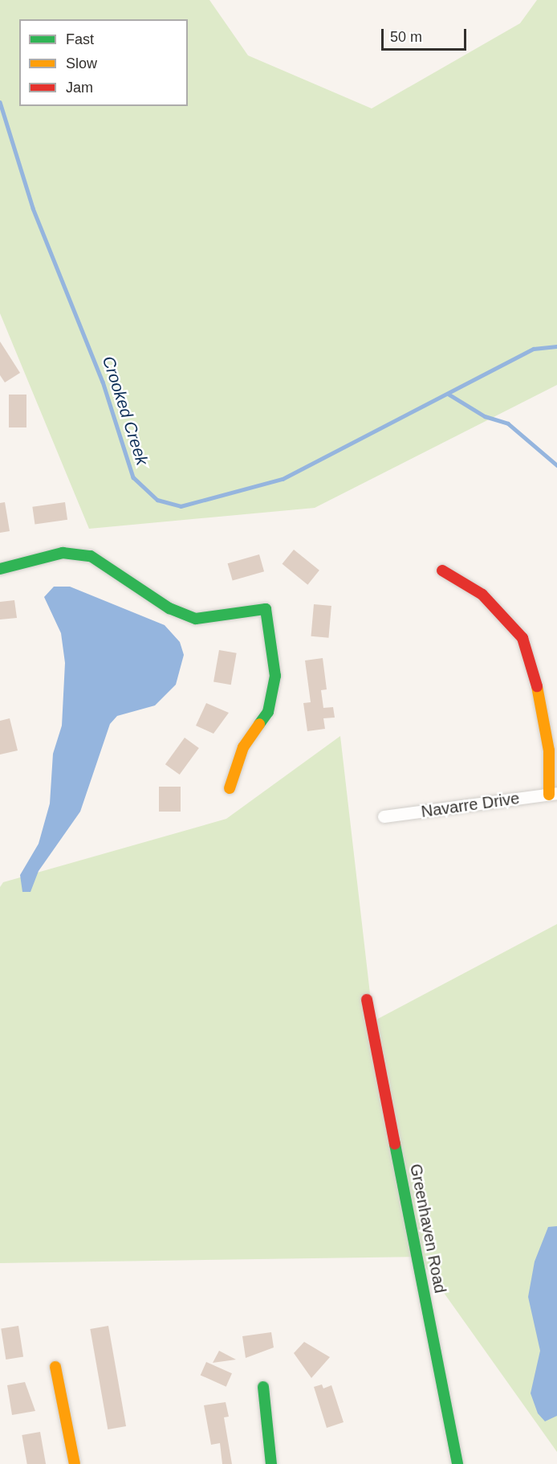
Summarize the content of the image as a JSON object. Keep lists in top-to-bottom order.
{
  "streets": {
    "street": ["Navarre Drive", "Greenhaven Road"]
  },
  "water": ["Crooked Creek"],
  "legend": ["Fast", "Slow", "Jam"],
  "scale_bar": "50 m"
}
